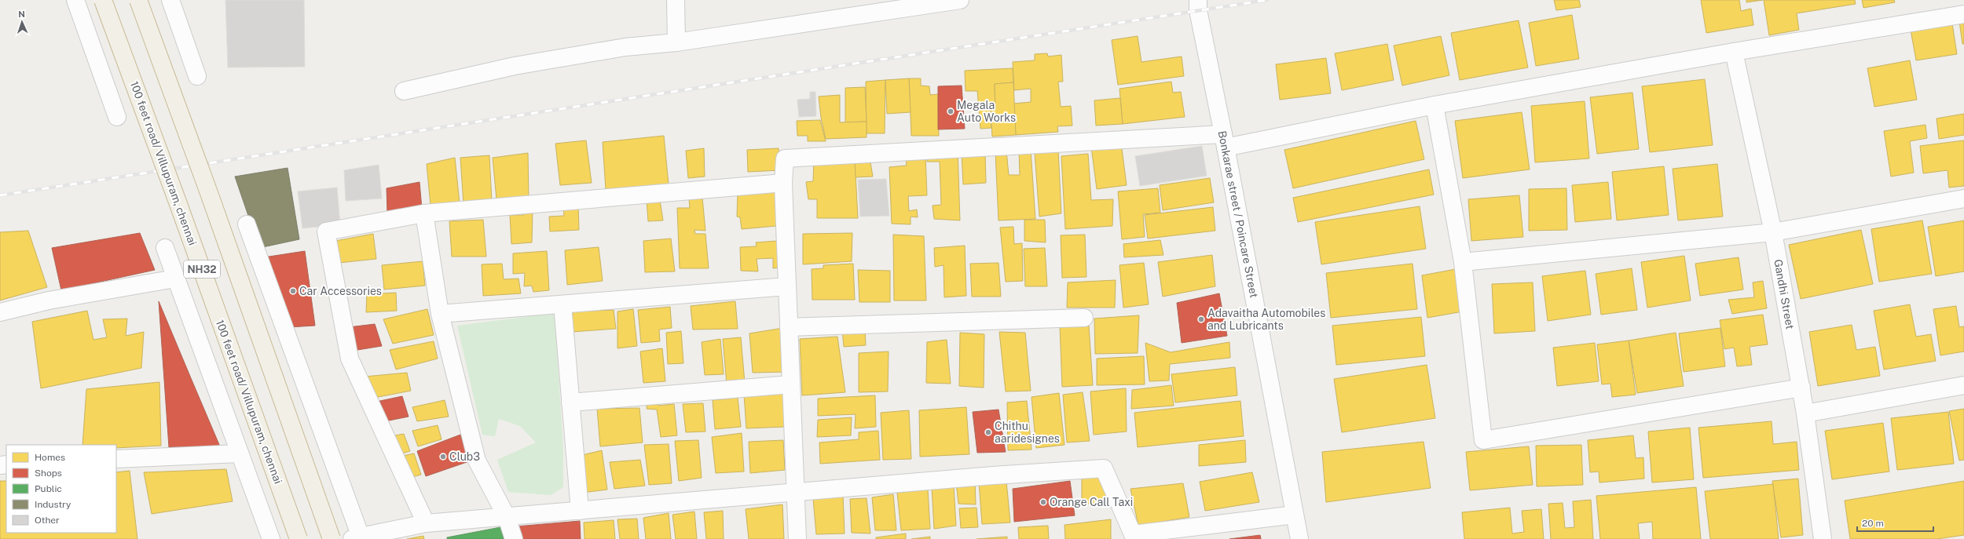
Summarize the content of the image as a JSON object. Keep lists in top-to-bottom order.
{
  "streets": {
    "highway": ["100 feet road/ Villupuram, chennai", "NH32"],
    "street": ["Bonkarae street / Poincare Street", "Gandhi Street"]
  },
  "places": [
    "Megala Auto Works",
    "Car Accessories",
    "Adavaitha Automobiles and Lubricants",
    "Chithu aaridesignes",
    "Club3",
    "Orange Call Taxi"
  ],
  "legend": [
    "Homes",
    "Shops",
    "Public",
    "Industry",
    "Other"
  ],
  "scale_bar": "20 m",
  "north": "top"
}
